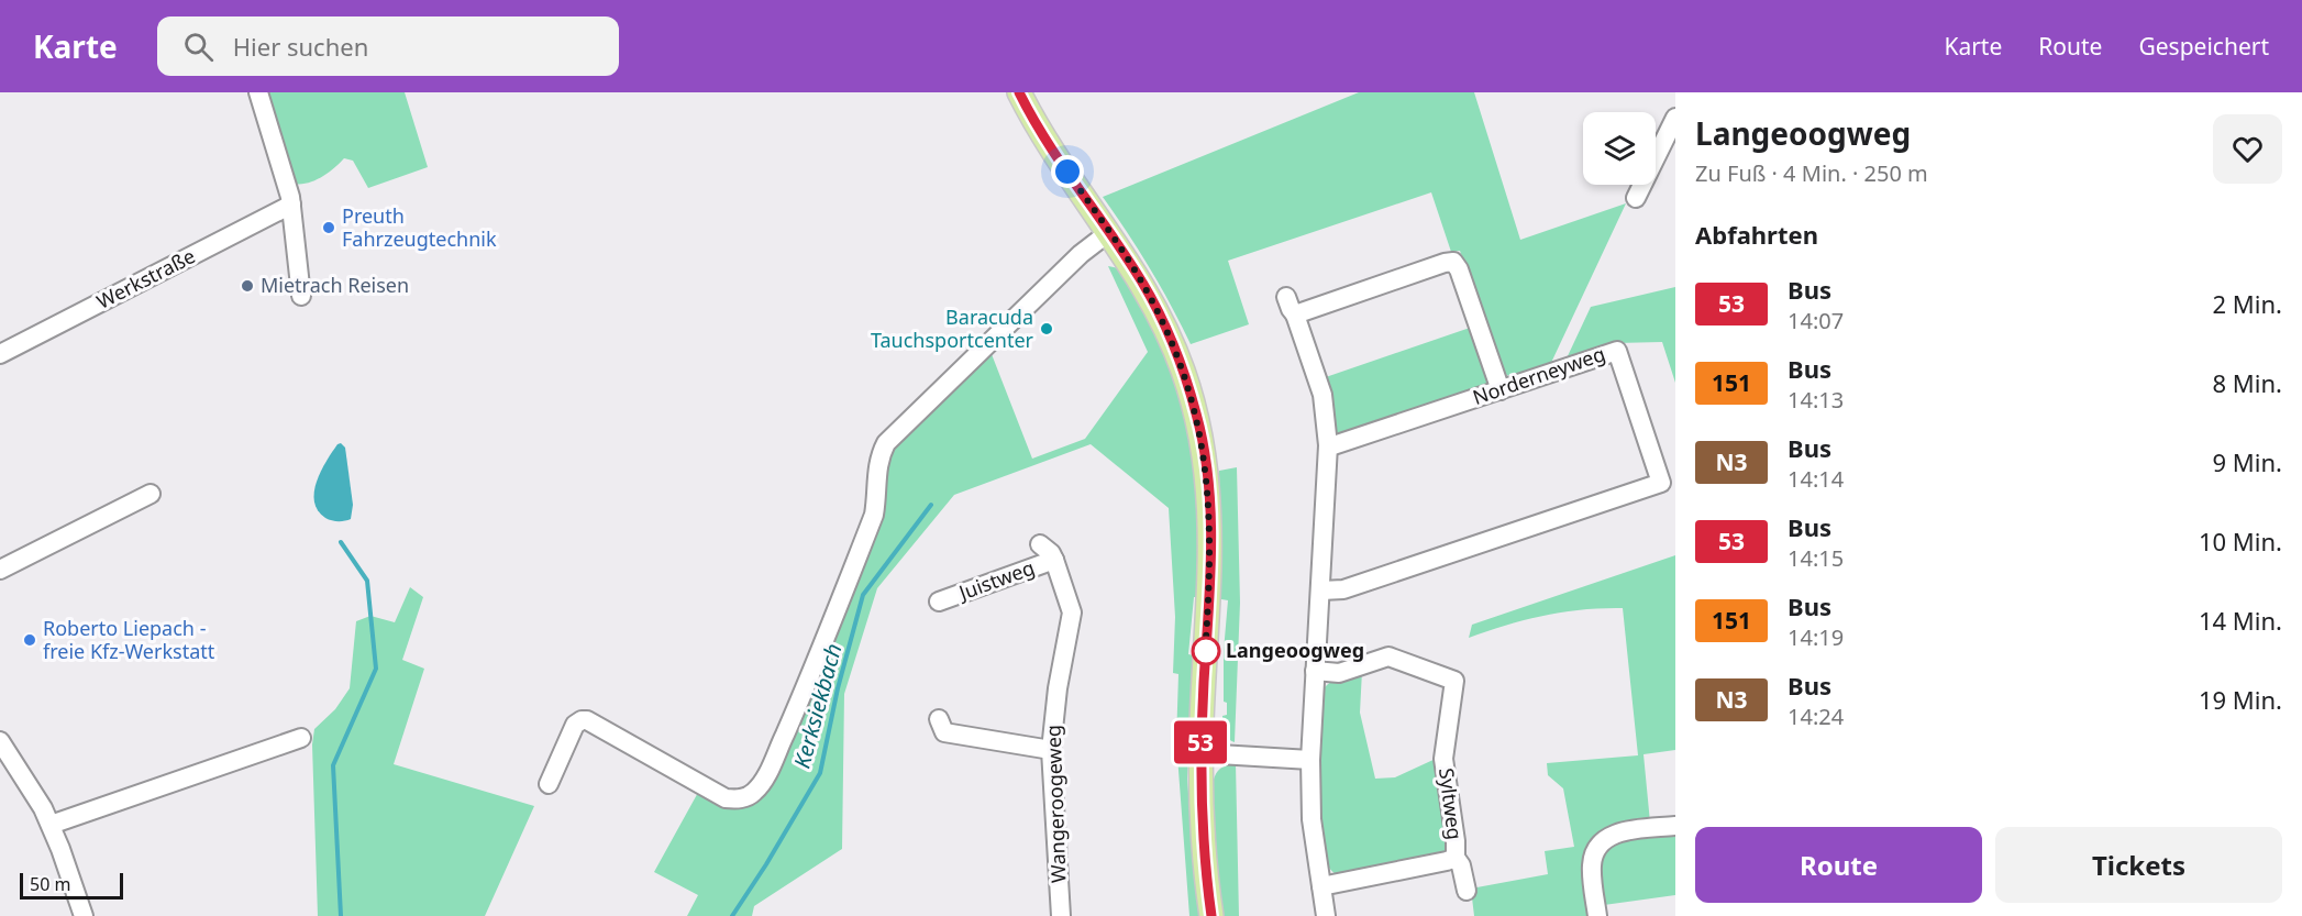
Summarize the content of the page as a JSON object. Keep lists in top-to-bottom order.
{
  "streets": {
    "street": [
      "Werkstraße",
      "Norderneyweg",
      "Juistweg",
      "Wangeroogeweg",
      "Syltweg"
    ]
  },
  "crossings": [
    ["Juistweg", "Wangeroogeweg"]
  ],
  "water": ["Kerksiekbach"],
  "places": [
    "Preuth Fahrzeugtechnik",
    "Mietrach Reisen",
    "Baracuda Tauchsportcenter",
    "Roberto Liepach - freie Kfz-Werkstatt",
    "Langeoogweg"
  ],
  "lines": ["bus line 53"],
  "scale_bar": "50 m",
  "page": {
    "header": "Karte",
    "search": "Hier suchen",
    "nav": ["Karte", "Route", "Gespeichert"],
    "on_map": "53",
    "heading": [
      ["Langeoogweg", "Zu Fuß · 4 Min. · 250 m"],
      "Abfahrten"
    ],
    "list": [
      {
        "mark": "53",
        "name": "Bus",
        "note": "14:07",
        "value": "2 Min."
      },
      {
        "mark": "151",
        "name": "Bus",
        "note": "14:13",
        "value": "8 Min."
      },
      {
        "mark": "N3",
        "name": "Bus",
        "note": "14:14",
        "value": "9 Min."
      },
      {
        "mark": "53",
        "name": "Bus",
        "note": "14:15",
        "value": "10 Min."
      },
      {
        "mark": "151",
        "name": "Bus",
        "note": "14:19",
        "value": "14 Min."
      },
      {
        "mark": "N3",
        "name": "Bus",
        "note": "14:24",
        "value": "19 Min."
      }
    ],
    "buttons": ["Route", "Tickets"],
    "scale": "50 m"
  }
}
